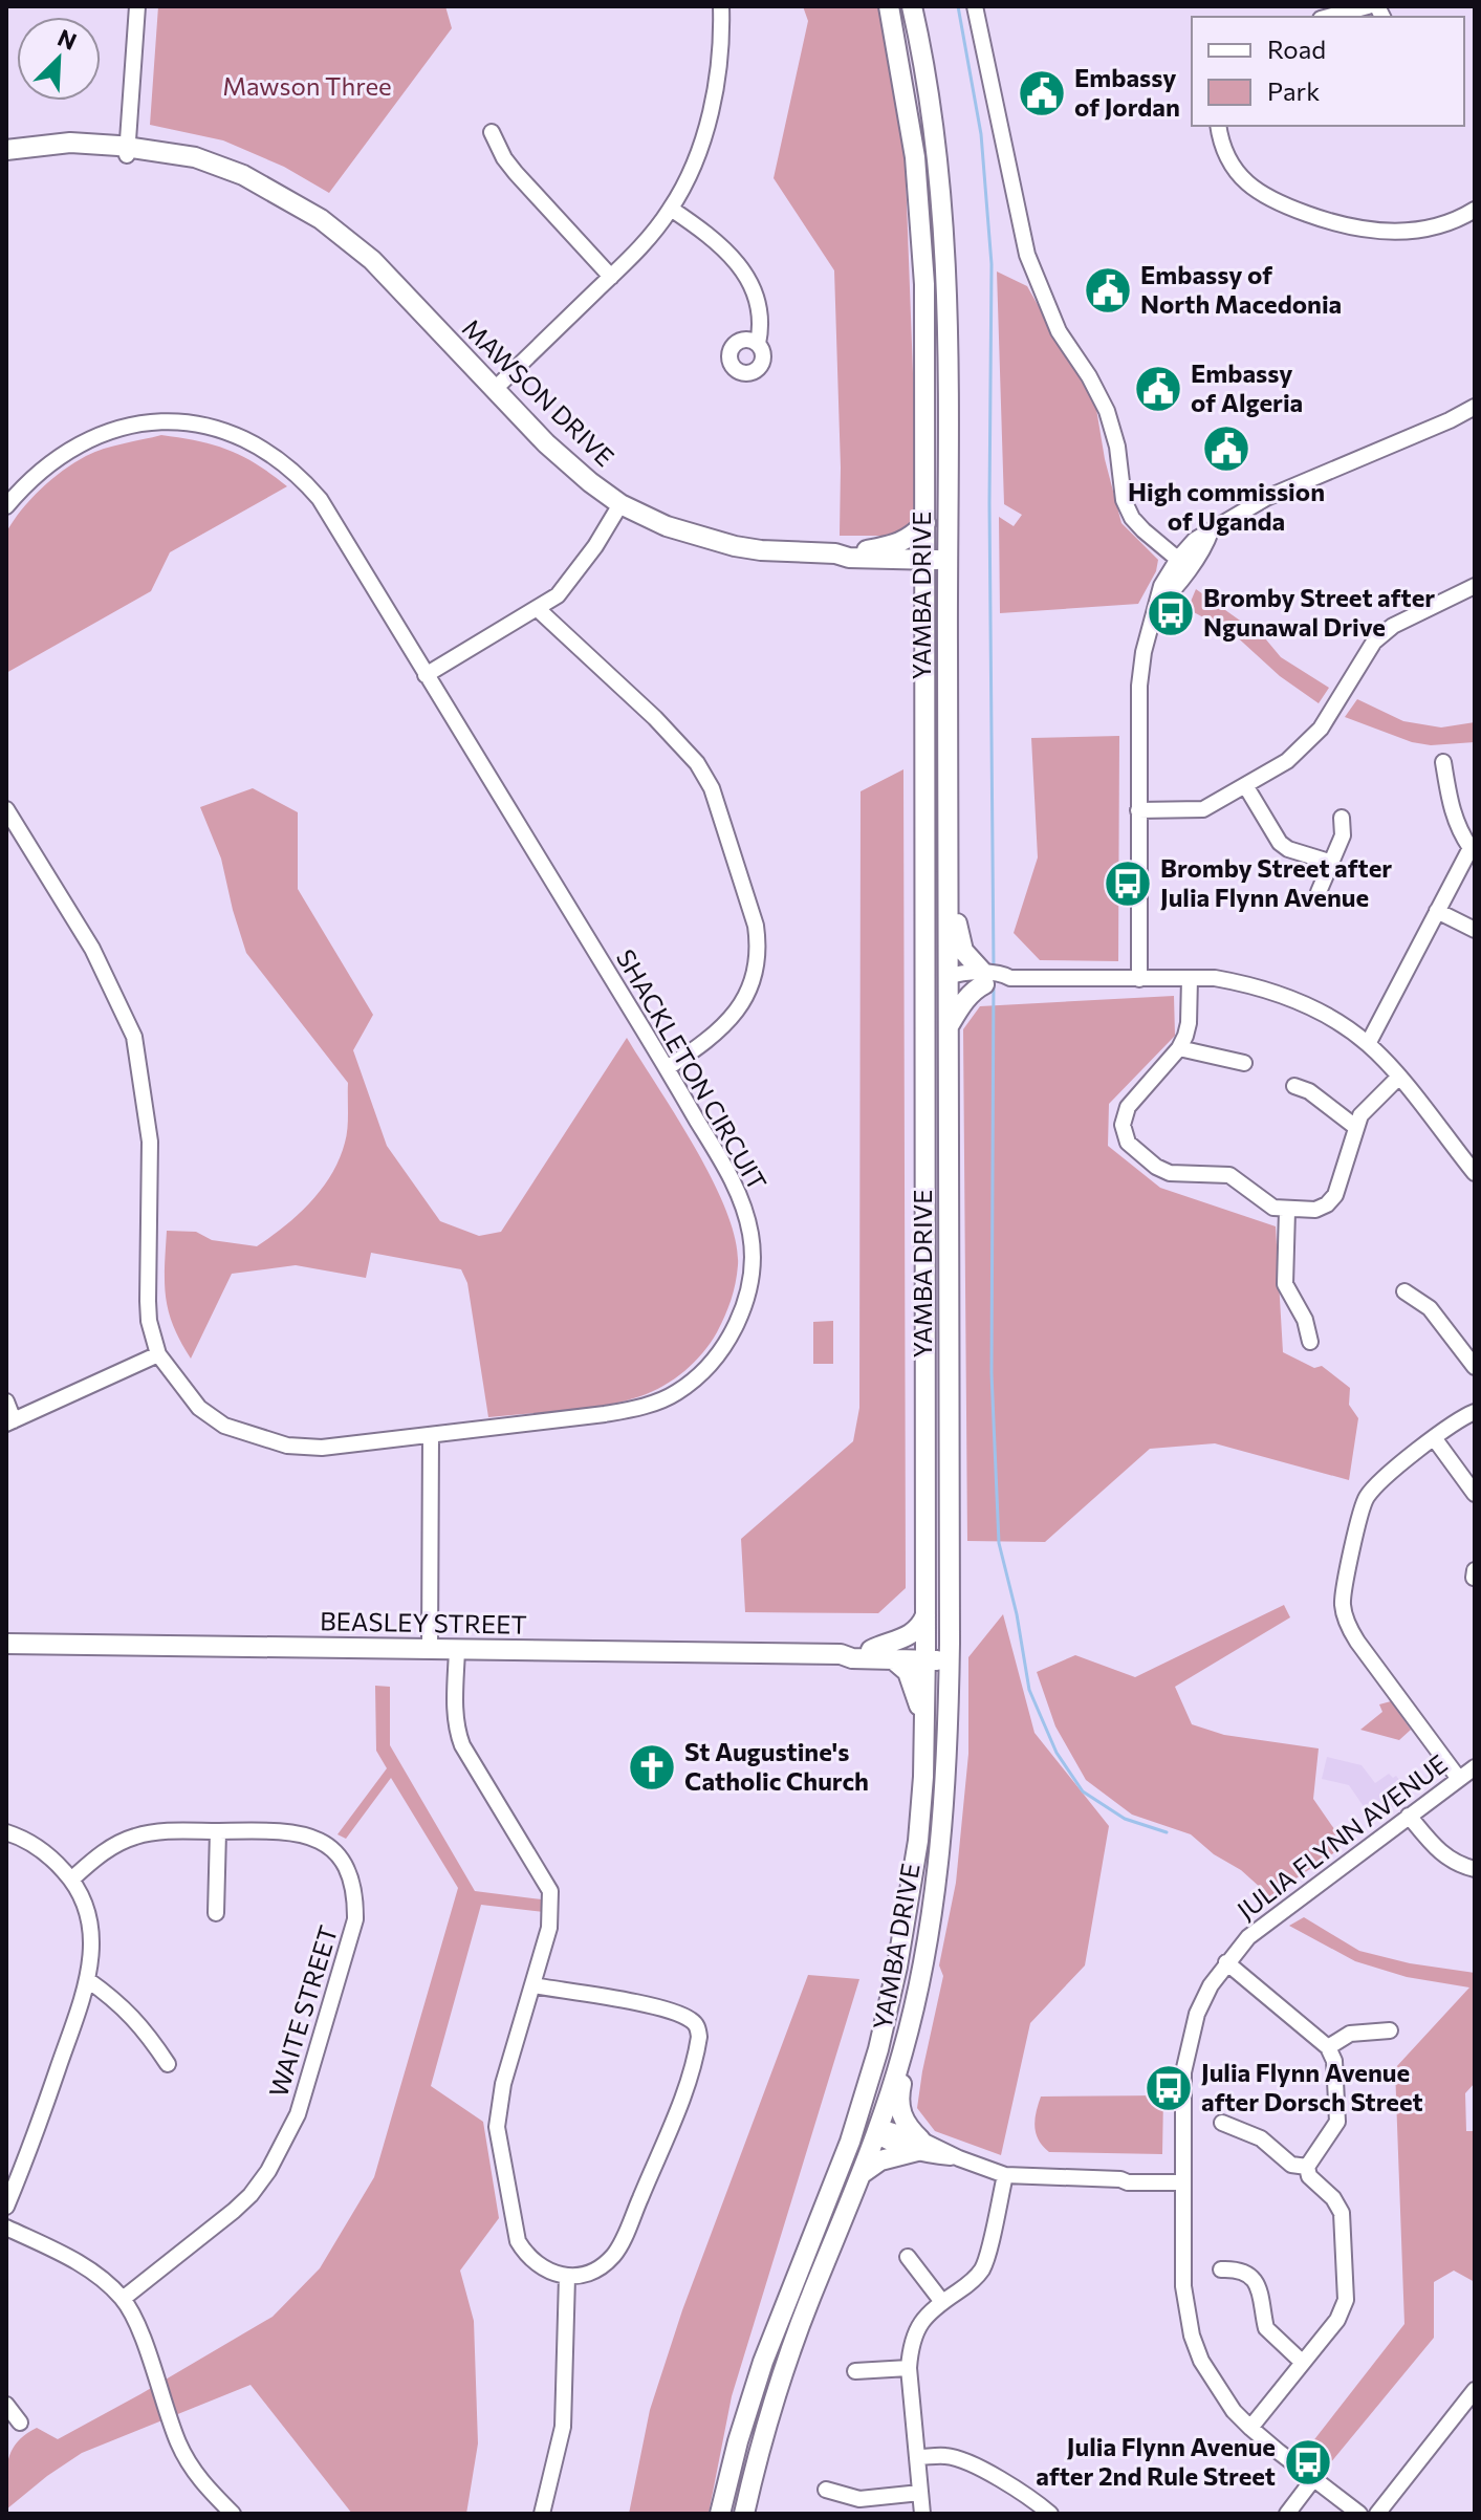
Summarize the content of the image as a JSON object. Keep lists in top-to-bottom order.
{
  "streets": {
    "main road": ["MAWSON DRIVE", "YAMBA DRIVE", "BEASLEY STREET"],
    "street": ["SHACKLETON CIRCUIT", "JULIA FLYNN AVENUE", "WAITE STREET"]
  },
  "crossings": [
    ["MAWSON DRIVE", "YAMBA DRIVE"],
    ["YAMBA DRIVE", "BEASLEY STREET"]
  ],
  "parks": ["Mawson Three"],
  "places": {
    "public building": [
      "Embassy of Jordan",
      "Embassy of North Macedonia",
      "Embassy of Algeria",
      "High commission of Uganda"
    ],
    "bus stop": [
      "Bromby Street after Ngunawal Drive",
      "Bromby Street after Julia Flynn Avenue",
      "Julia Flynn Avenue after Dorsch Street",
      "Julia Flynn Avenue after 2nd Rule Street"
    ],
    "church": ["St Augustine's Catholic Church"]
  },
  "legend": ["Road", "Park"],
  "north": "top right"
}
